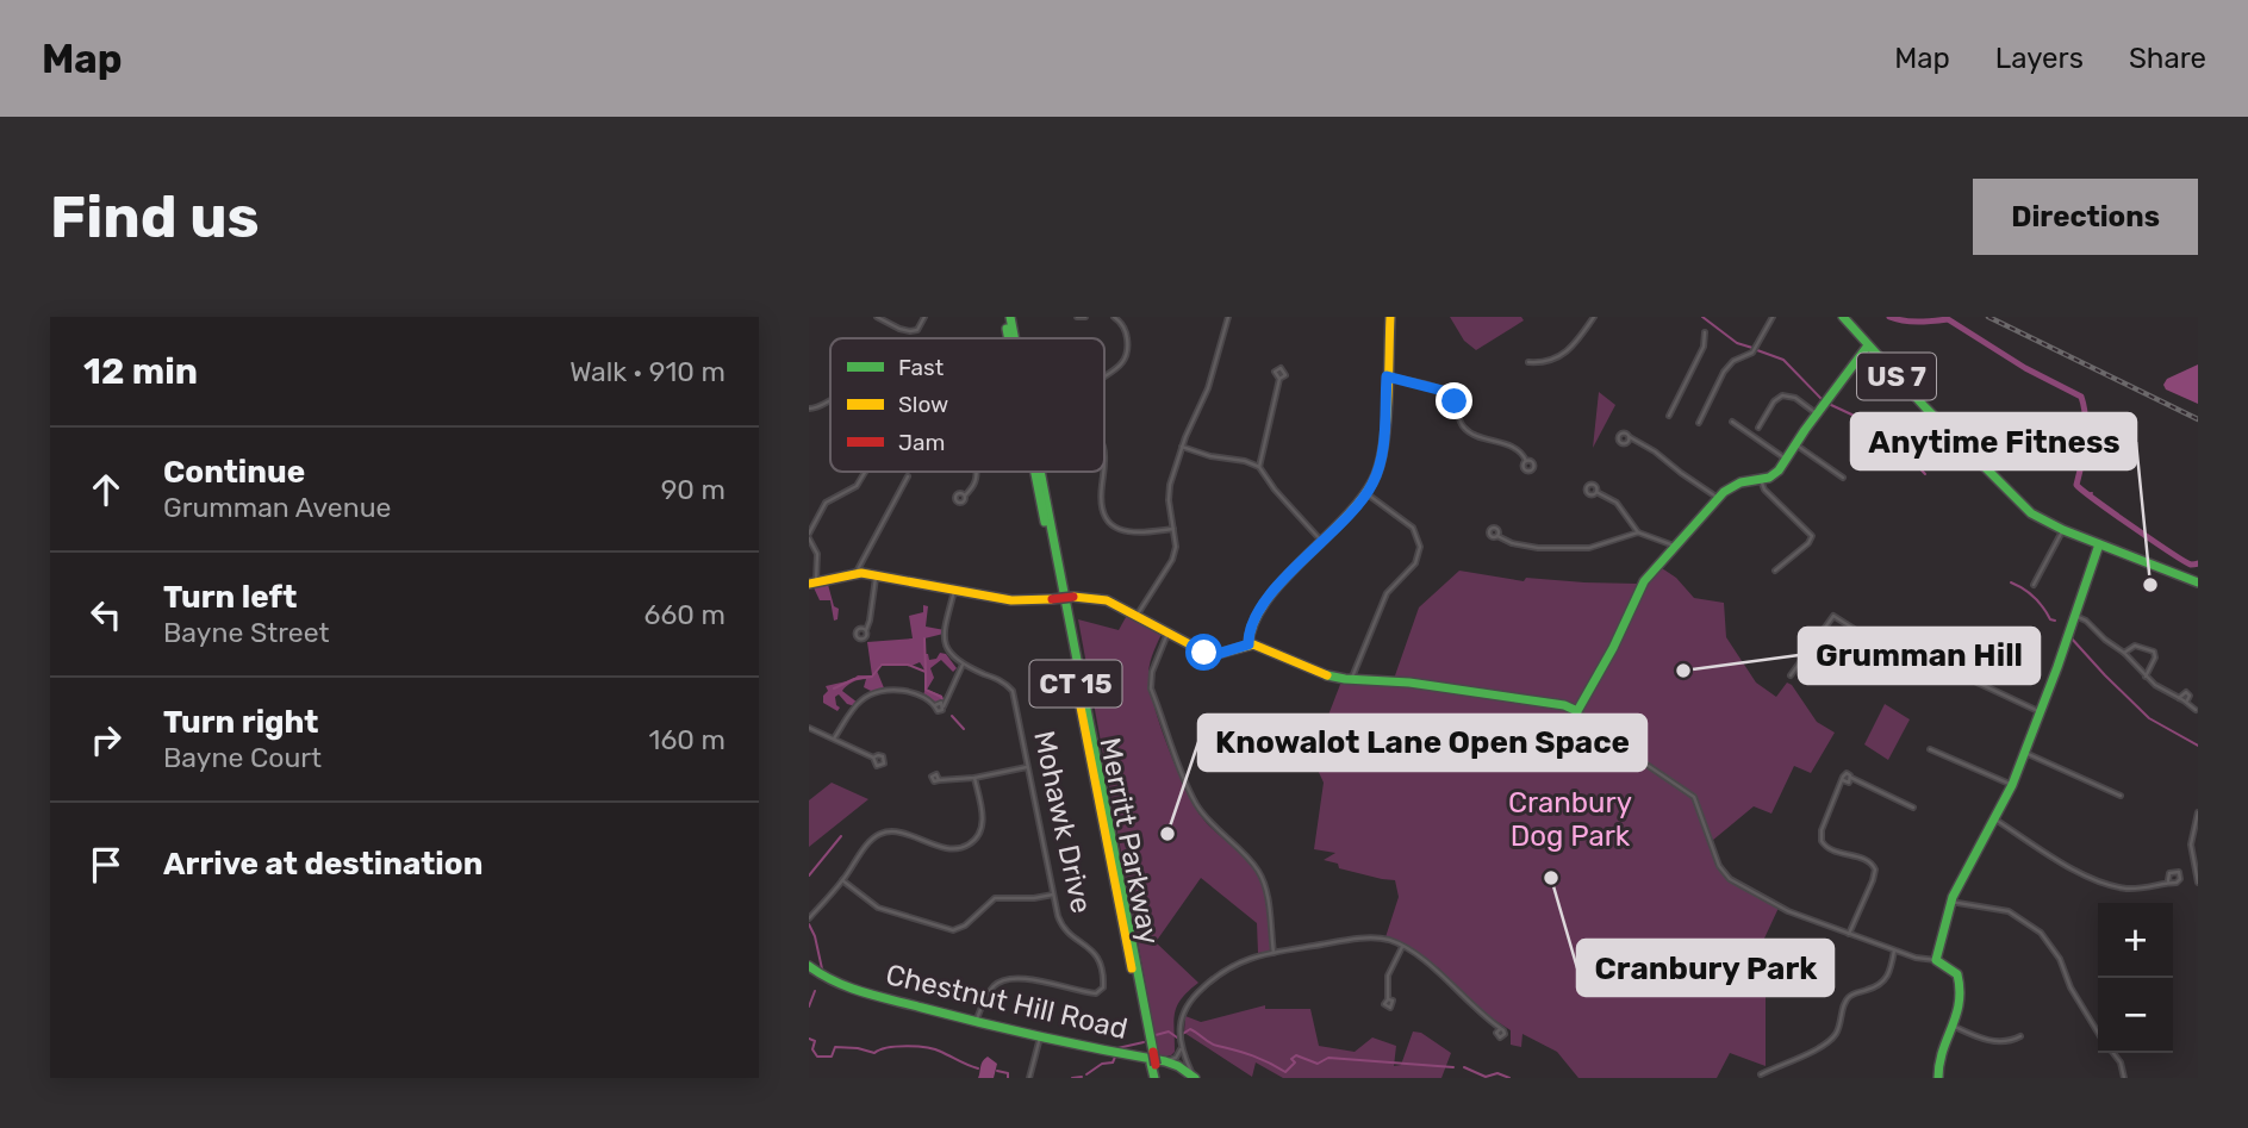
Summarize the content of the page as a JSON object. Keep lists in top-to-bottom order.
{
  "streets": {
    "main road": [
      "US 7",
      "CT 15",
      "Merritt Parkway",
      "Chestnut Hill Road"
    ],
    "street": ["Mohawk Drive"]
  },
  "crossings": [
    ["Mohawk Drive", "Chestnut Hill Road"],
    ["Merritt Parkway", "Chestnut Hill Road"]
  ],
  "parks": ["Cranbury Dog Park"],
  "places": [
    "Anytime Fitness",
    "Grumman Hill",
    "Knowalot Lane Open Space",
    "Cranbury Park"
  ],
  "legend": ["Fast", "Slow", "Jam"],
  "page": {
    "header": "Map",
    "nav": ["Map", "Layers", "Share"],
    "buttons": "Directions",
    "title": "Find us",
    "heading": ["12 min", "Walk · 910 m"],
    "list": [
      ["Continue", "Grumman Avenue", "90 m"],
      ["Turn left", "Bayne Street", "660 m"],
      ["Turn right", "Bayne Court", "160 m"],
      "Arrive at destination"
    ],
    "map_buttons": ["+", "−"]
  }
}
